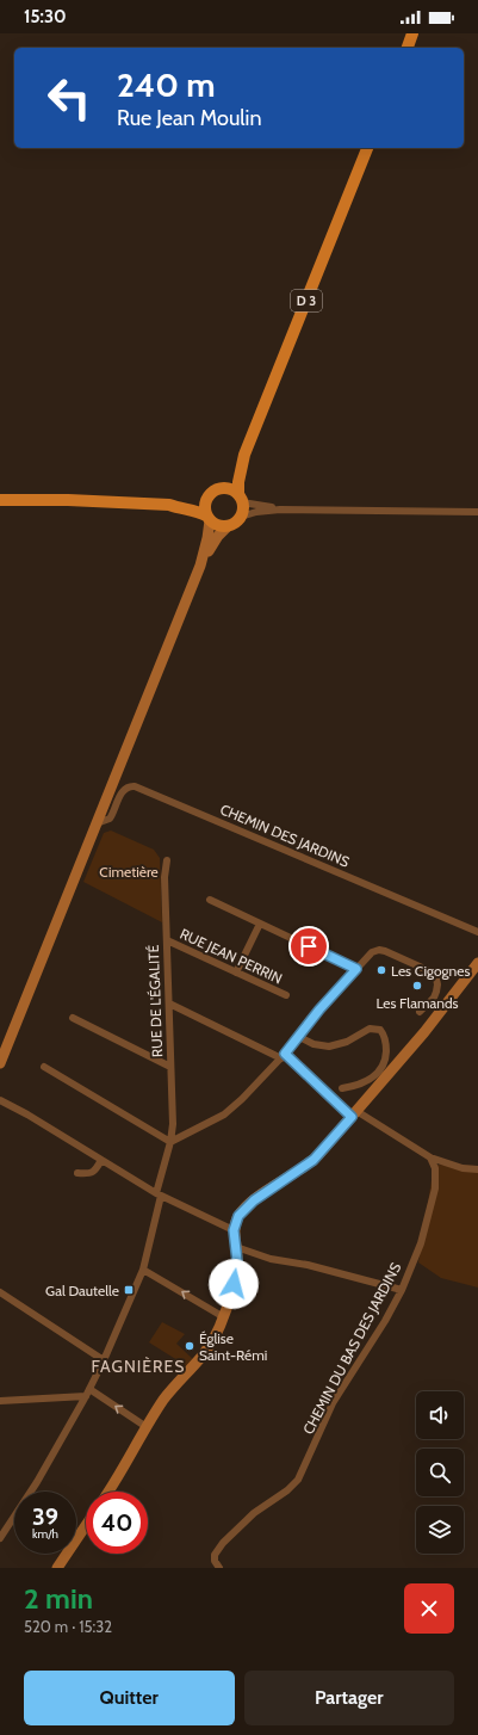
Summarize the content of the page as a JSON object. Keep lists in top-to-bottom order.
{
  "streets": {
    "main road": ["D 3"],
    "street": [
      "CHEMIN DES JARDINS",
      "RUE JEAN PERRIN",
      "RUE DE L'ÉGALITÉ",
      "CHEMIN DU BAS DES JARDINS"
    ]
  },
  "crossings": [
    ["RUE JEAN PERRIN", "RUE DE L'ÉGALITÉ"]
  ],
  "districts": ["FAGNIÈRES"],
  "parks": ["Cimetière"],
  "places": {
    "other": ["Les Cigognes", "Les Flamands", "Église Saint-Rémi"],
    "transit": ["Gal Dautelle"]
  },
  "page": {
    "status": "15:30",
    "turn": ["240 m", "Rue Jean Moulin"],
    "speed": "39 km/h",
    "limit": "40",
    "heading": ["2 min", "520 m · 15:32"],
    "buttons": ["Quitter", "Partager"]
  }
}
